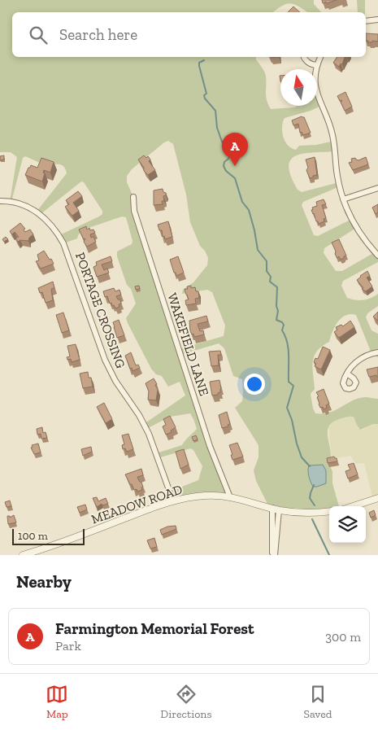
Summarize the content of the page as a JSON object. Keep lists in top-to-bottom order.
{
  "streets": {
    "street": ["PORTAGE CROSSING", "WAKEFIELD LANE", "MEADOW ROAD"]
  },
  "crossings": [
    ["PORTAGE CROSSING", "MEADOW ROAD"],
    ["WAKEFIELD LANE", "MEADOW ROAD"]
  ],
  "scale_bar": "100 m",
  "north": "top",
  "page": {
    "search": "Search here",
    "pins": "A",
    "scale": "100 m",
    "heading": "Nearby",
    "list": [
      {
        "mark": "A",
        "name": "Farmington Memorial Forest",
        "note": "Park",
        "value": "300 m"
      }
    ],
    "nav": ["Map", "Directions", "Saved"]
  }
}
